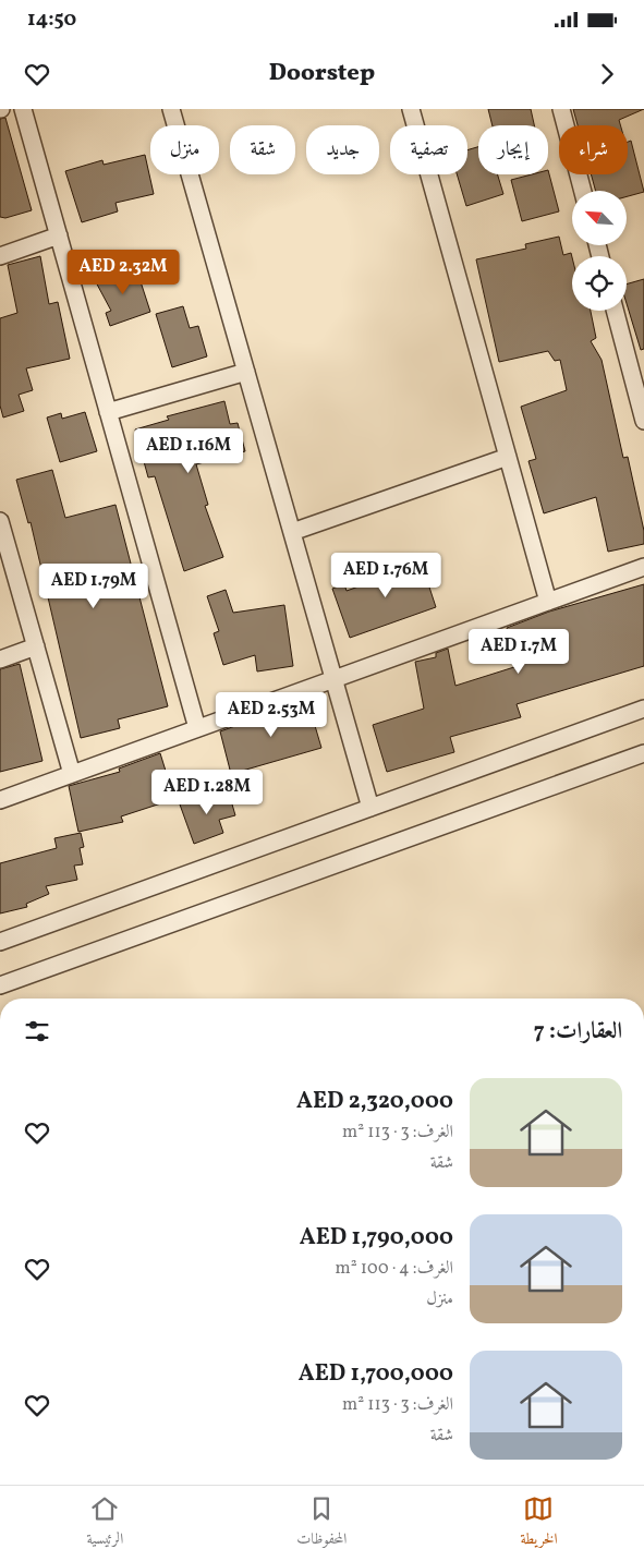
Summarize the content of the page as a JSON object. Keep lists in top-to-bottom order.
{
  "north": "top left",
  "page": {
    "status": "14:50",
    "header": "Doorstep",
    "chip": [
      "شراء",
      "إيجار",
      "تصفية",
      "جديد",
      "شقة",
      "منزل"
    ],
    "price": [
      "AED 2.32M",
      "AED 1.16M",
      "AED 1.76M",
      "AED 1.79M",
      "AED 1.7M",
      "AED 2.53M",
      "AED 1.28M"
    ],
    "heading": "العقارات: 7",
    "list": [
      {
        "name": "AED 2,320,000",
        "note": "الغرف: 3 · 113 m² · شقة"
      },
      {
        "name": "AED 1,790,000",
        "note": "الغرف: 4 · 100 m² · منزل"
      },
      {
        "name": "AED 1,700,000",
        "note": "الغرف: 3 · 113 m² · شقة"
      }
    ],
    "tabs": ["الخريطة", "المحفوظات", "الرئيسية"]
  }
}
